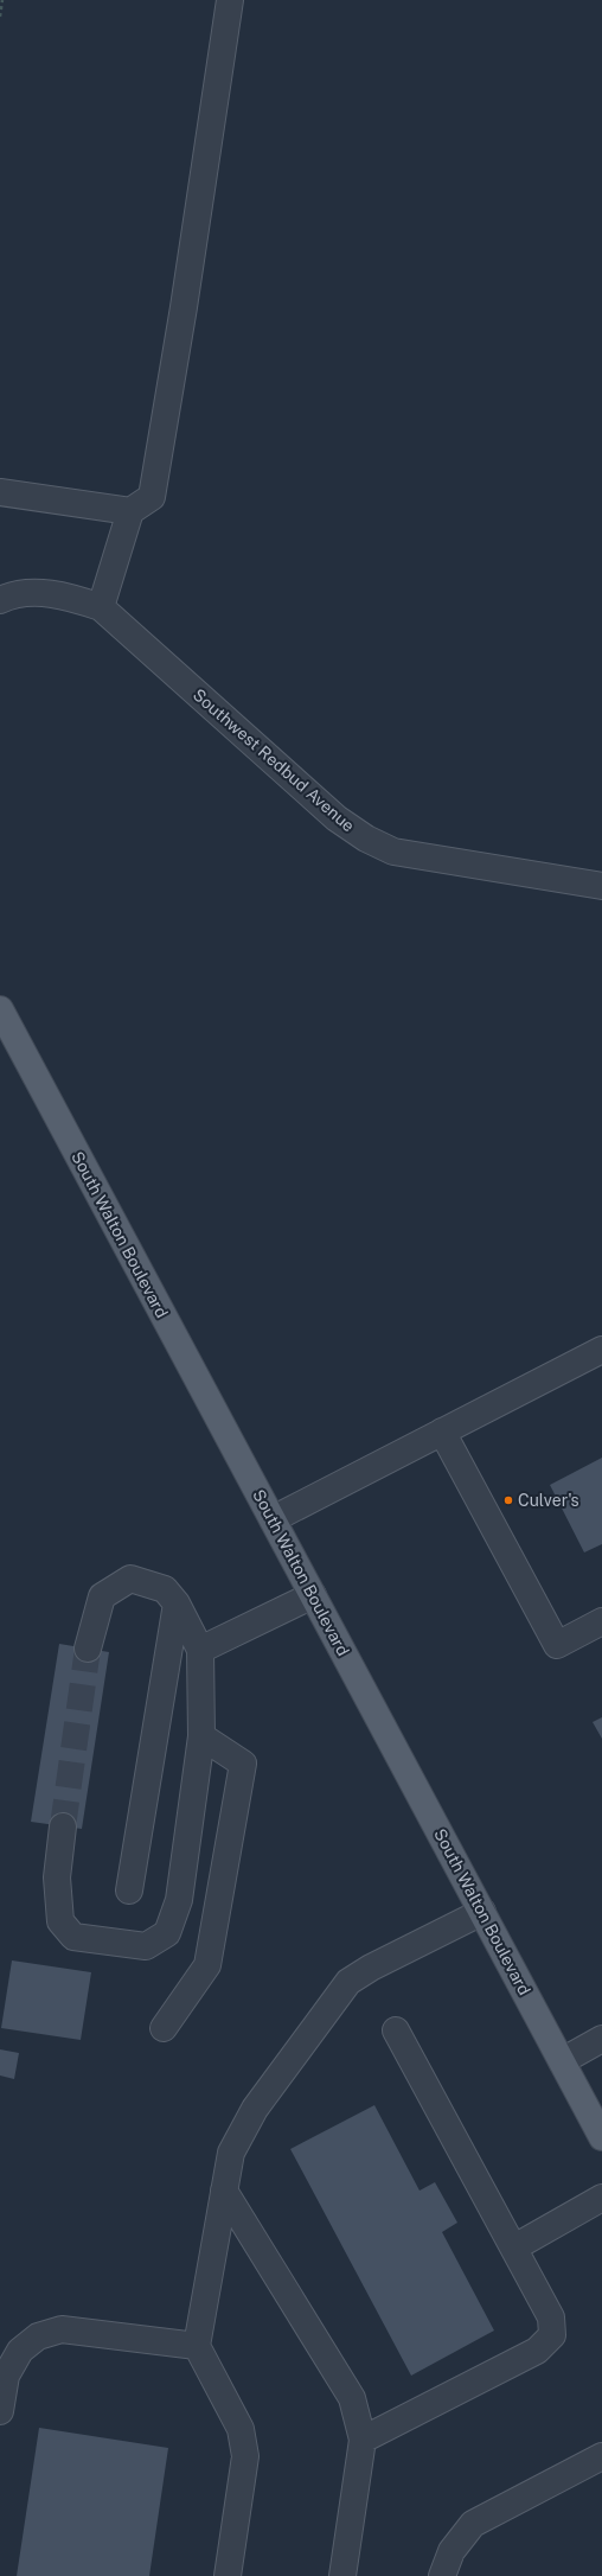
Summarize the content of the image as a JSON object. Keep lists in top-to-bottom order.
{
  "streets": {
    "main road": ["South Walton Boulevard"],
    "street": ["Southwest Redbud Avenue"]
  },
  "places": ["Culver's"]
}
